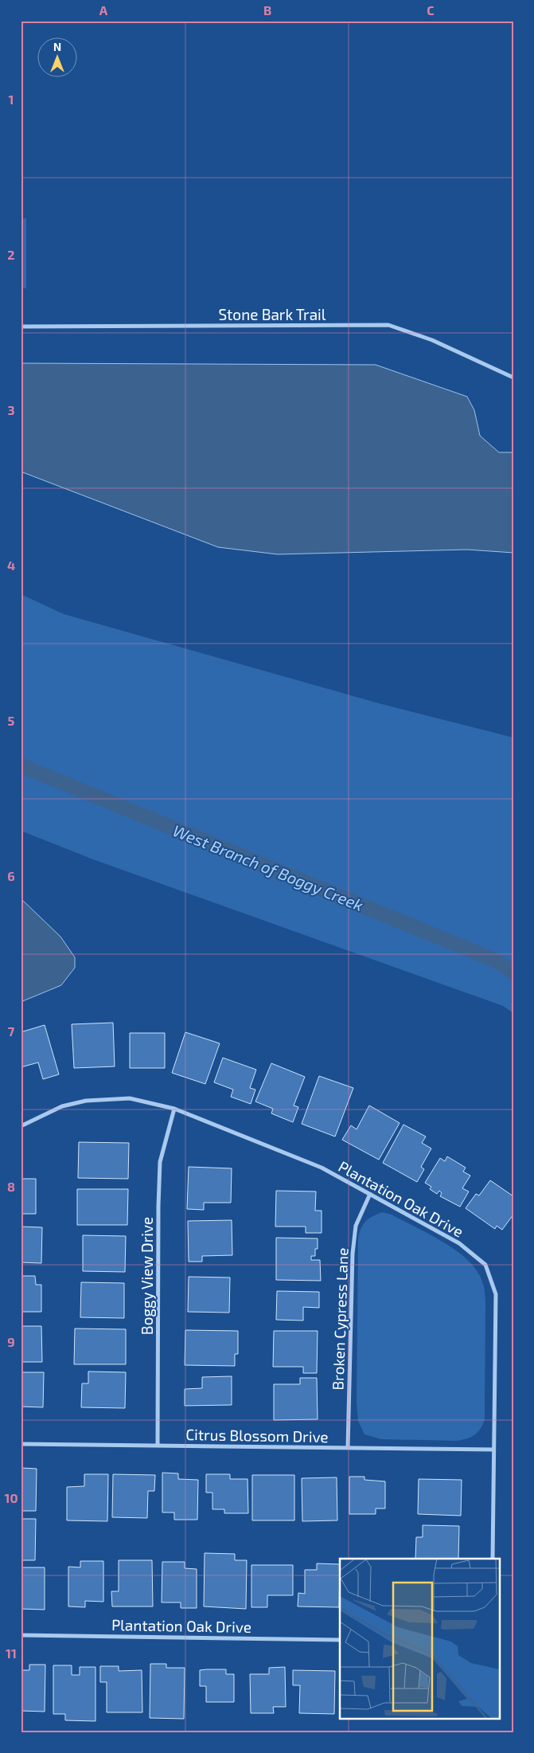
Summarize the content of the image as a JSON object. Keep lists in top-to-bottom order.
{
  "streets": {
    "street": [
      "Stone Bark Trail",
      "Plantation Oak Drive",
      "Boggy View Drive",
      "Broken Cypress Lane",
      "Citrus Blossom Drive"
    ]
  },
  "crossings": [
    ["Plantation Oak Drive", "Boggy View Drive"],
    ["Plantation Oak Drive", "Broken Cypress Lane"],
    ["Plantation Oak Drive", "Citrus Blossom Drive"],
    ["Boggy View Drive", "Citrus Blossom Drive"],
    ["Broken Cypress Lane", "Citrus Blossom Drive"]
  ],
  "water": ["West Branch of Boggy Creek"],
  "north": "top",
  "grid": {
    "columns": ["A", "B", "C"],
    "rows": [
      "1",
      "2",
      "3",
      "4",
      "5",
      "6",
      "7",
      "8",
      "9",
      "10",
      "11"
    ]
  }
}
